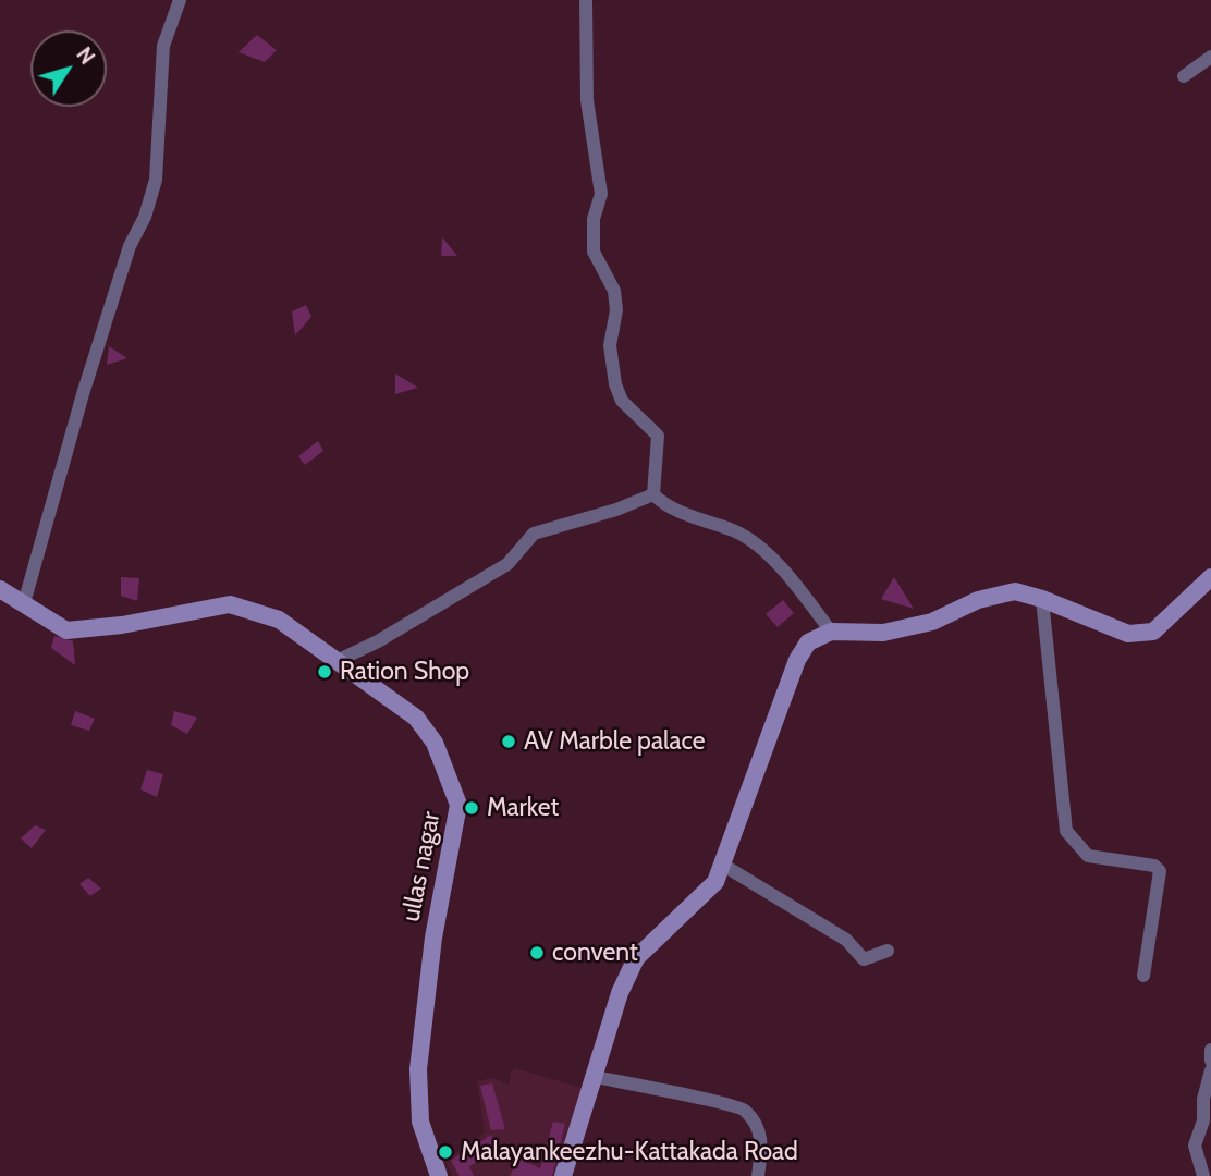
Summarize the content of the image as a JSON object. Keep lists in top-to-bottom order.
{
  "streets": {
    "main road": ["ullas nagar"]
  },
  "places": [
    "Ration Shop",
    "AV Marble palace",
    "Market",
    "convent",
    "Malayankeezhu-Kattakada Road"
  ],
  "north": "top right"
}
